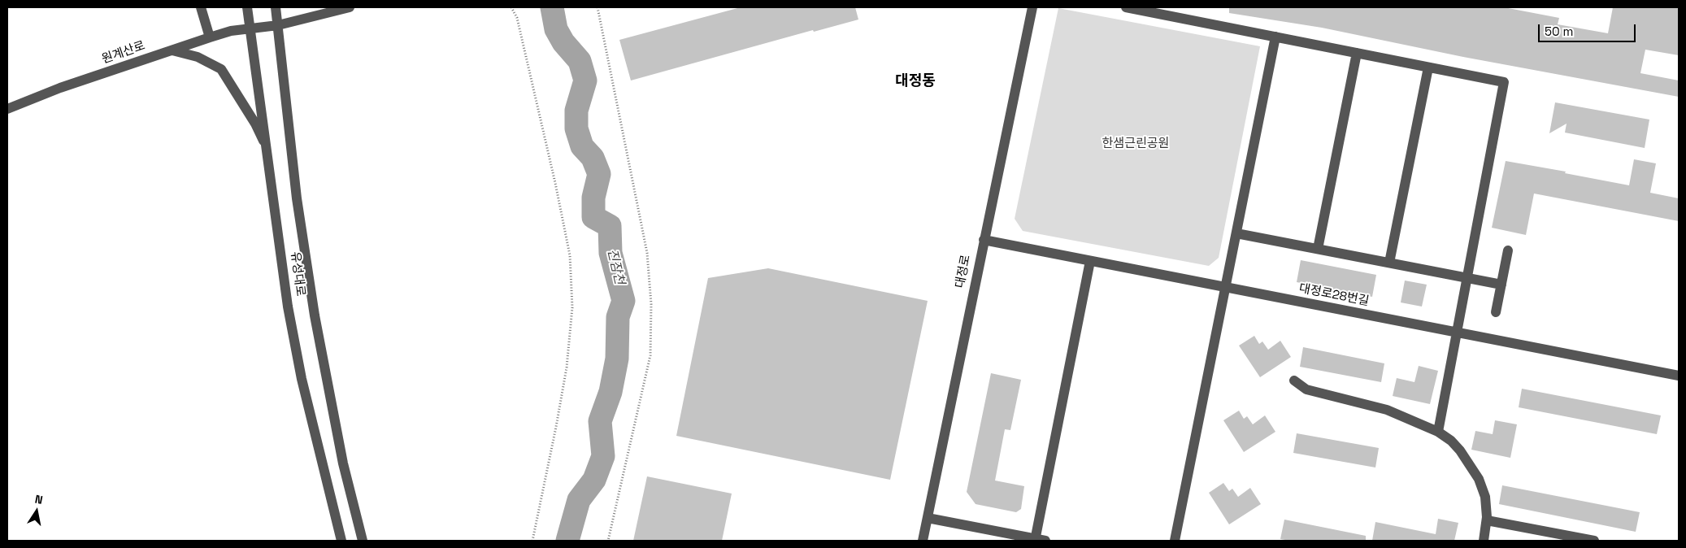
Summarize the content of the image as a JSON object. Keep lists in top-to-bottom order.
{
  "streets": {
    "street": [
      "원계산로",
      "대정로",
      "유성대로",
      "대정로28번길"
    ]
  },
  "crossings": [
    ["원계산로", "유성대로"],
    ["대정로", "대정로28번길"]
  ],
  "districts": ["대정동"],
  "water": ["진잠천"],
  "parks": ["한샘근린공원"],
  "scale_bar": "50 m",
  "north": "top"
}
